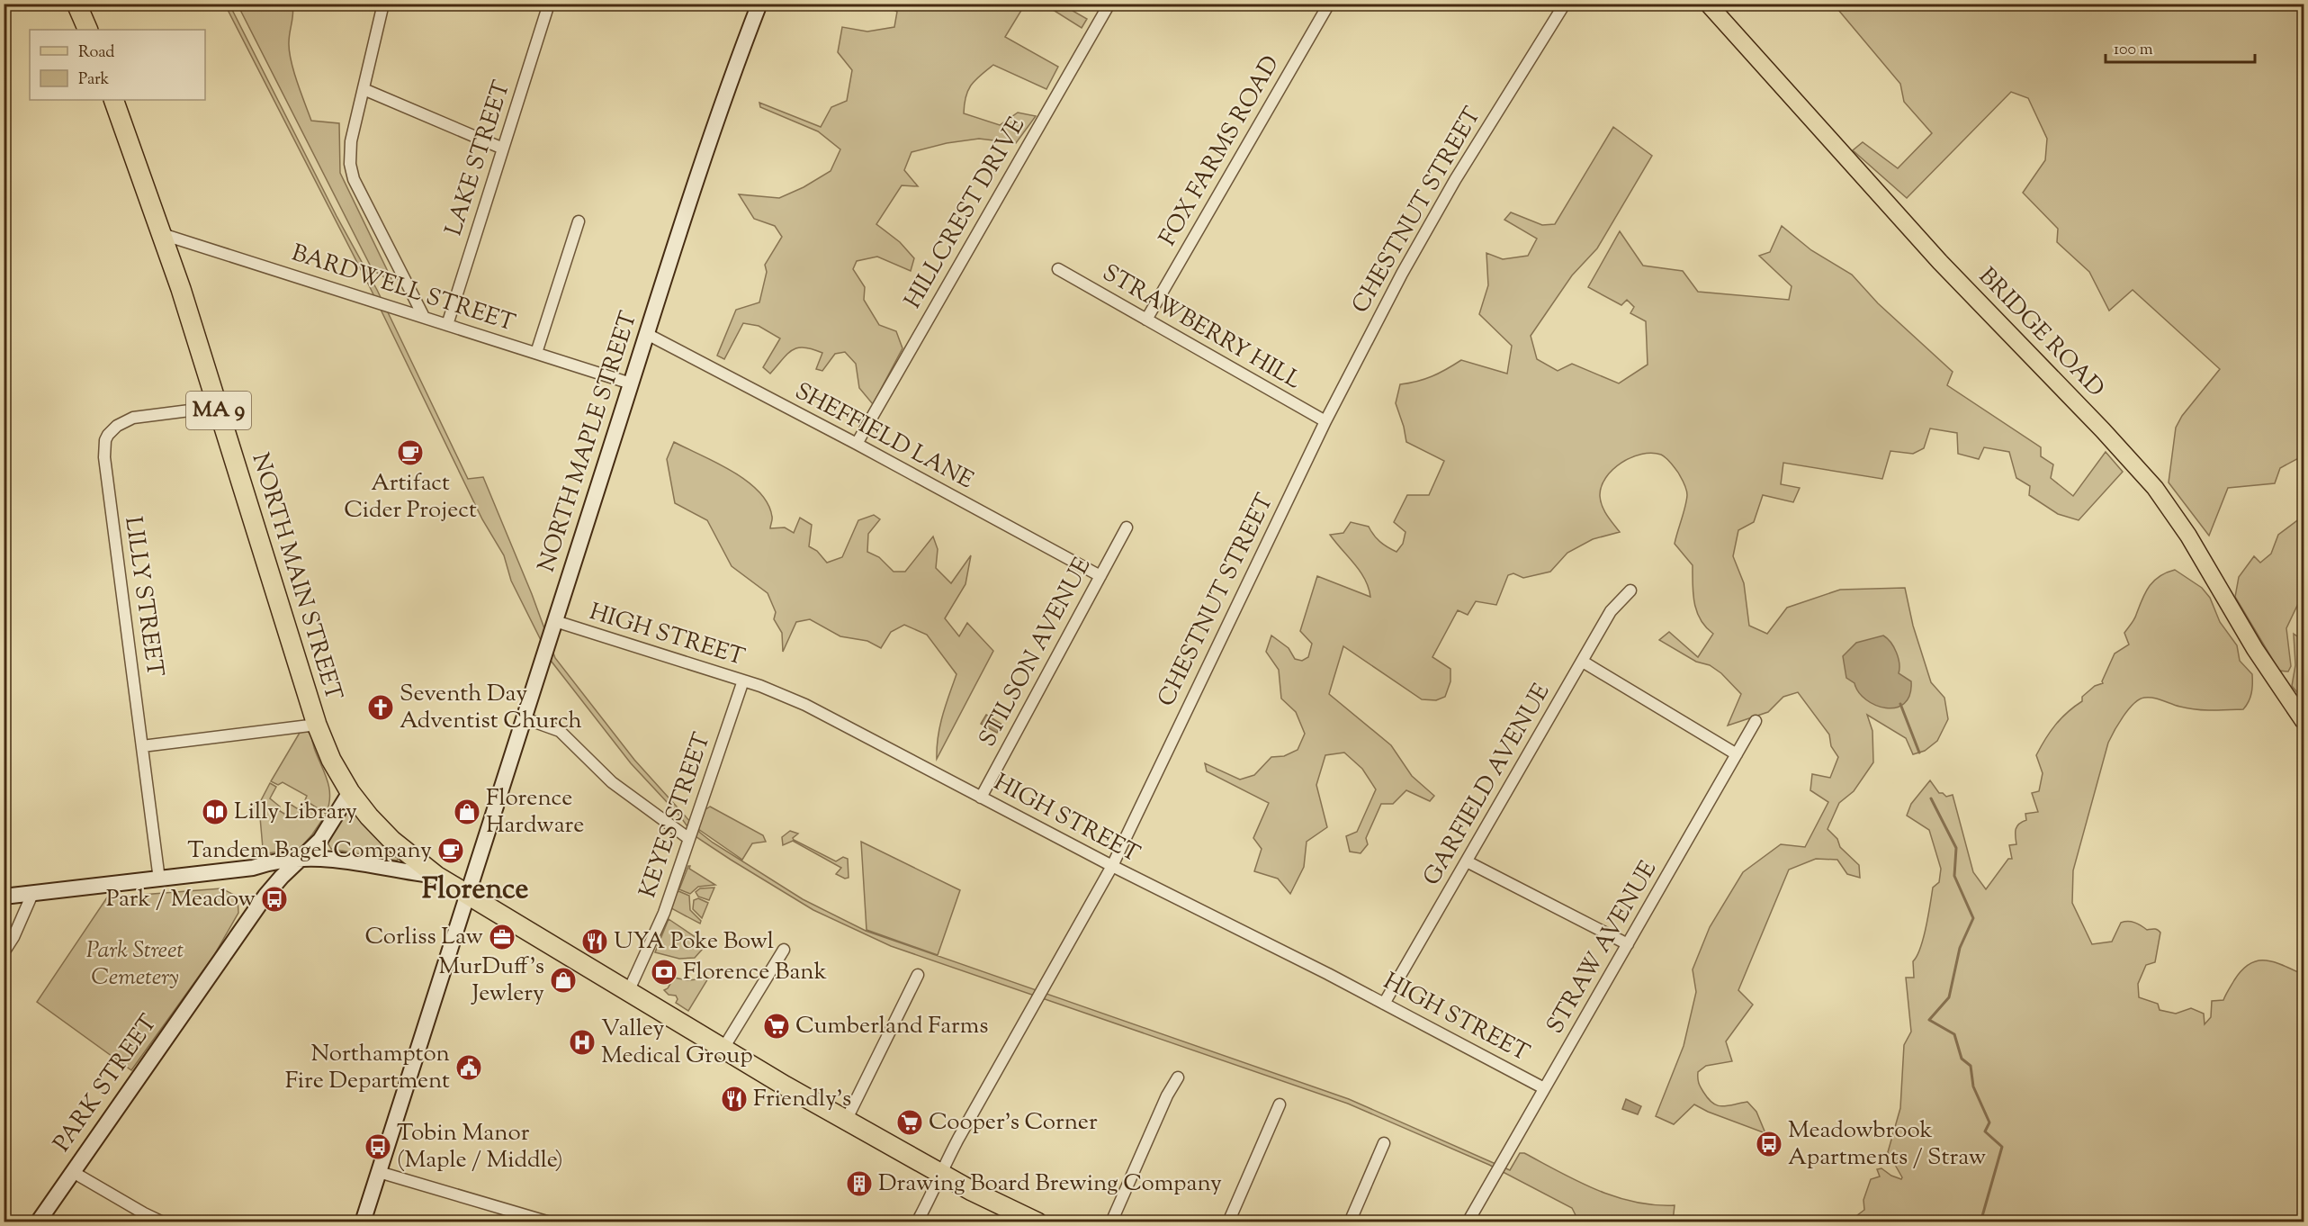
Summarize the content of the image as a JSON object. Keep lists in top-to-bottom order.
{
  "streets": {
    "highway": ["MA 9", "NORTH MAIN STREET"],
    "main road": ["BRIDGE ROAD", "NORTH MAPLE STREET", "PARK STREET"],
    "street": [
      "FOX FARMS ROAD",
      "LAKE STREET",
      "CHESTNUT STREET",
      "HILLCREST DRIVE",
      "BARDWELL STREET",
      "STRAWBERRY HILL",
      "SHEFFIELD LANE",
      "LILLY STREET",
      "HIGH STREET",
      "STILSON AVENUE",
      "GARFIELD AVENUE",
      "KEYES STREET",
      "STRAW AVENUE"
    ]
  },
  "crossings": [
    ["FOX FARMS ROAD", "STRAWBERRY HILL"],
    ["LAKE STREET", "BARDWELL STREET"],
    ["CHESTNUT STREET", "STRAWBERRY HILL"],
    ["CHESTNUT STREET", "MA 9"],
    ["CHESTNUT STREET", "HIGH STREET"],
    ["HILLCREST DRIVE", "SHEFFIELD LANE"],
    ["BARDWELL STREET", "NORTH MAPLE STREET"],
    ["BARDWELL STREET", "NORTH MAIN STREET"],
    ["MA 9", "NORTH MAPLE STREET"],
    ["MA 9", "NORTH MAIN STREET"],
    ["MA 9", "KEYES STREET"],
    ["SHEFFIELD LANE", "NORTH MAPLE STREET"],
    ["SHEFFIELD LANE", "STILSON AVENUE"],
    ["NORTH MAPLE STREET", "NORTH MAIN STREET"],
    ["NORTH MAPLE STREET", "HIGH STREET"],
    ["NORTH MAIN STREET", "LILLY STREET"],
    ["NORTH MAIN STREET", "PARK STREET"],
    ["HIGH STREET", "STILSON AVENUE"],
    ["HIGH STREET", "GARFIELD AVENUE"],
    ["HIGH STREET", "KEYES STREET"],
    ["HIGH STREET", "STRAW AVENUE"]
  ],
  "districts": ["Florence"],
  "parks": ["Park Street Cemetery"],
  "places": {
    "cafe": ["Artifact Cider Project", "Tandem Bagel Company"],
    "church": ["Seventh Day Adventist Church"],
    "library": ["Lilly Library"],
    "shop": ["Florence Hardware", "MurDuff's Jewlery"],
    "bus stop": ["Park / Meadow", "Meadowbrook Apartments / Straw", "Tobin Manor (Maple / Middle)"],
    "office": ["Corliss Law"],
    "restaurant": ["UYA Poke Bowl", "Friendly's"],
    "bank": ["Florence Bank"],
    "supermarket": ["Cumberland Farms", "Cooper's Corner"],
    "hospital": ["Valley Medical Group"],
    "public building": ["Northampton Fire Department"],
    "building": ["Drawing Board Brewing Company"]
  },
  "legend": ["Road", "Park"],
  "scale_bar": "100 m"
}
